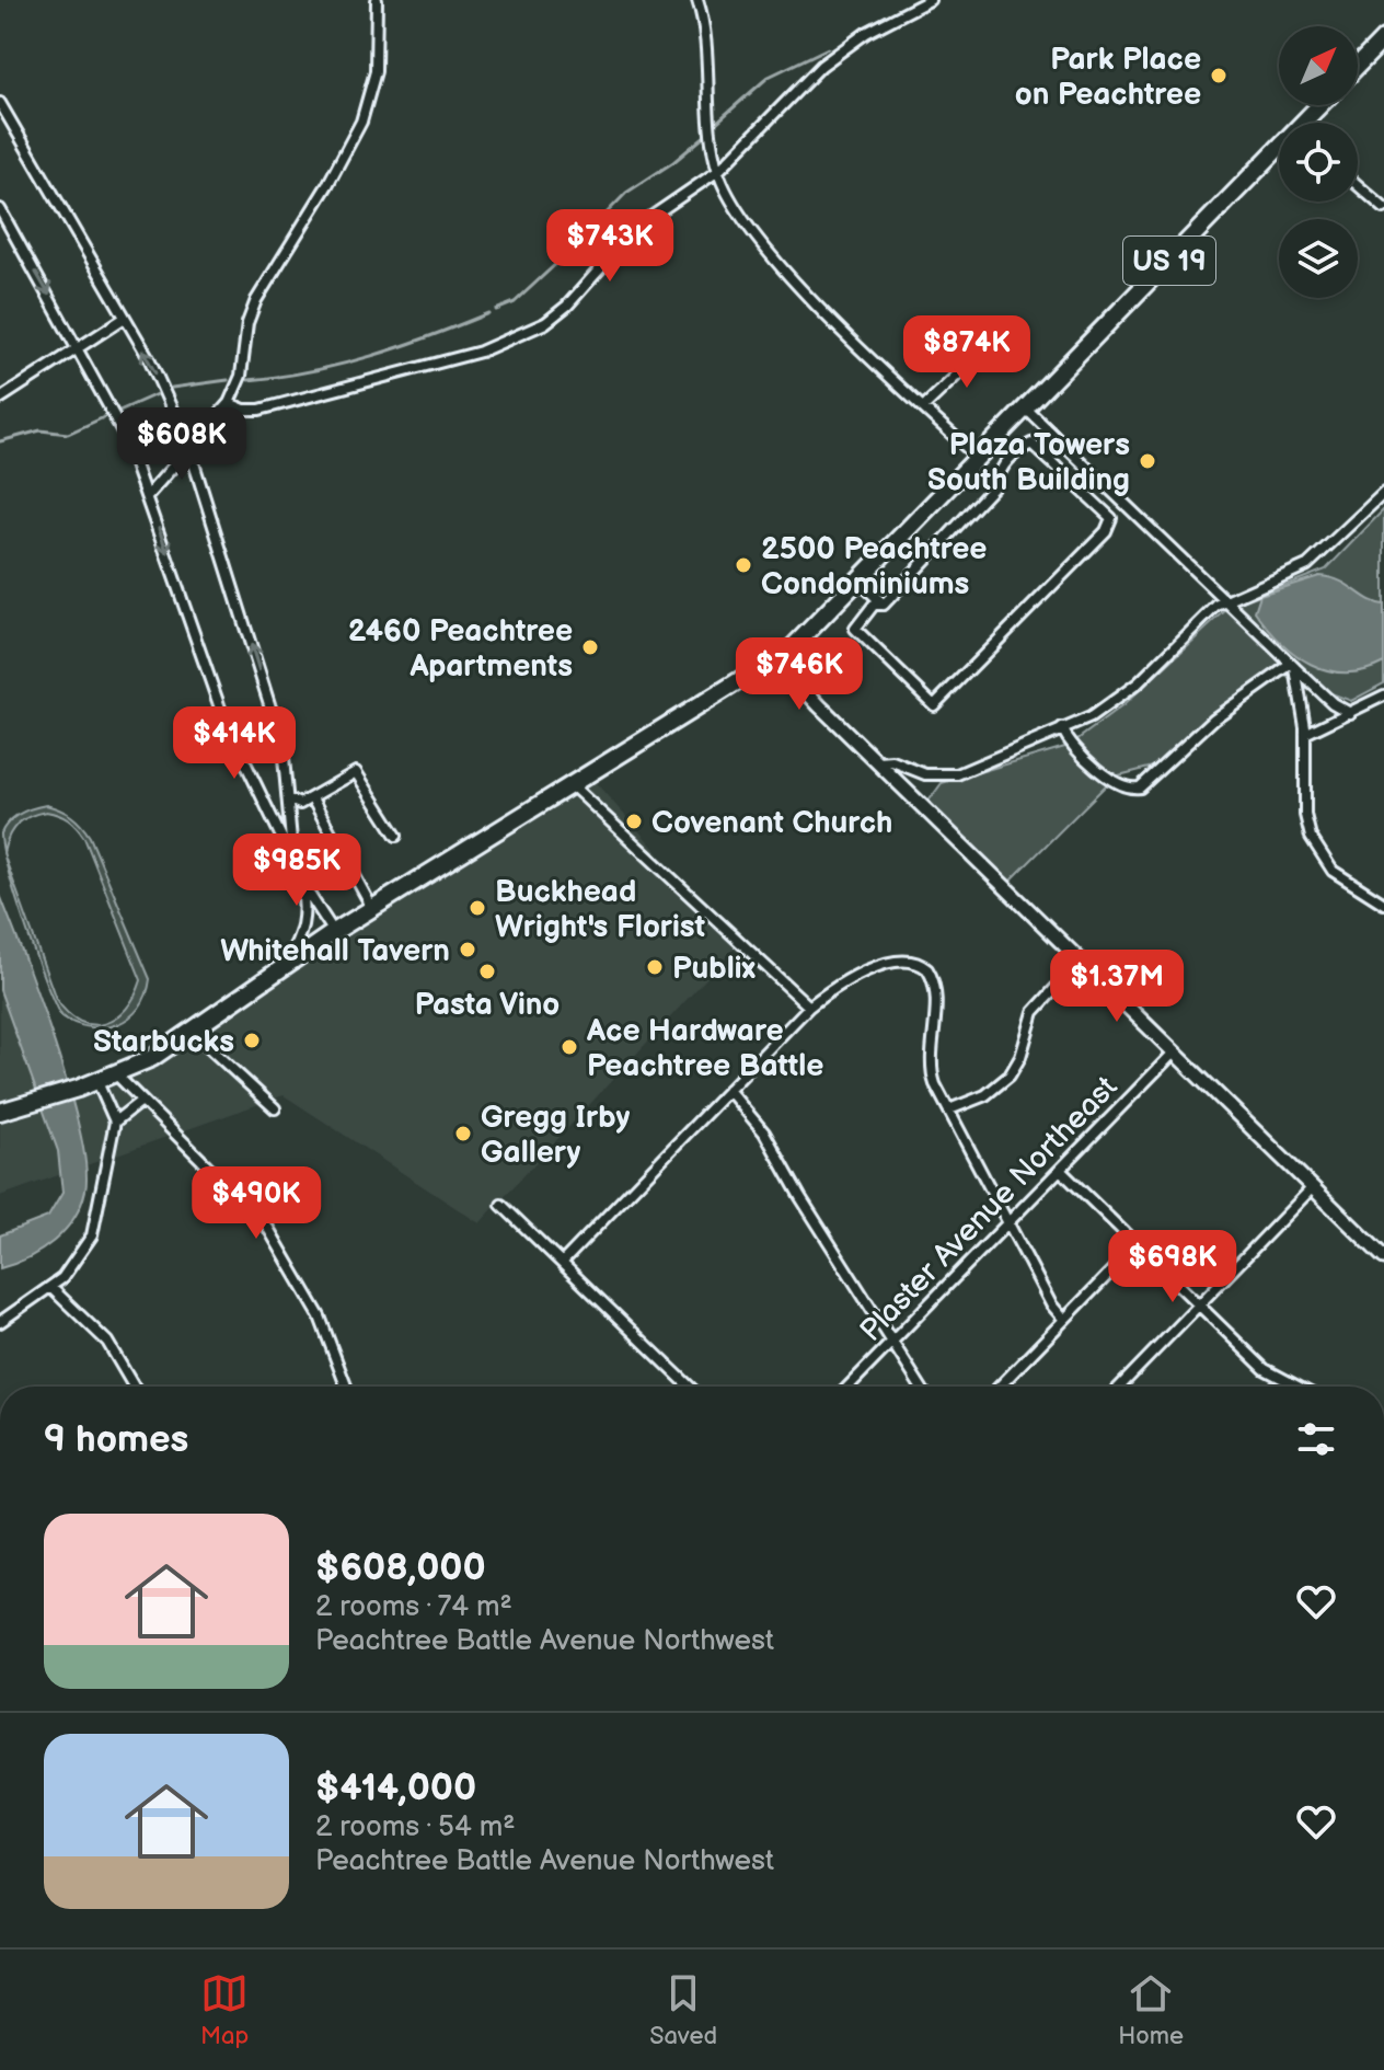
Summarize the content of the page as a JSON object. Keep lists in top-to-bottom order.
{
  "streets": {
    "highway": ["US 19"],
    "street": ["Plaster Avenue Northeast"]
  },
  "places": [
    "Park Place on Peachtree",
    "Plaza Towers South Building",
    "2500 Peachtree Condominiums",
    "2460 Peachtree Apartments",
    "Covenant Church",
    "Buckhead Wright's Florist",
    "Whitehall Tavern",
    "Publix",
    "Pasta Vino",
    "Starbucks",
    "Ace Hardware Peachtree Battle",
    "Gregg Irby Gallery"
  ],
  "north": "top right",
  "page": {
    "price": [
      "$743K",
      "$874K",
      "$608K",
      "$746K",
      "$414K",
      "$985K",
      "$1.37M",
      "$490K",
      "$698K"
    ],
    "heading": "9 homes",
    "list": [
      {
        "name": "$608,000",
        "note": "2 rooms · 74 m² · Peachtree Battle Avenue Northwest"
      },
      {
        "name": "$414,000",
        "note": "2 rooms · 54 m² · Peachtree Battle Avenue Northwest"
      }
    ],
    "tabs": ["Map", "Saved", "Home"]
  }
}
